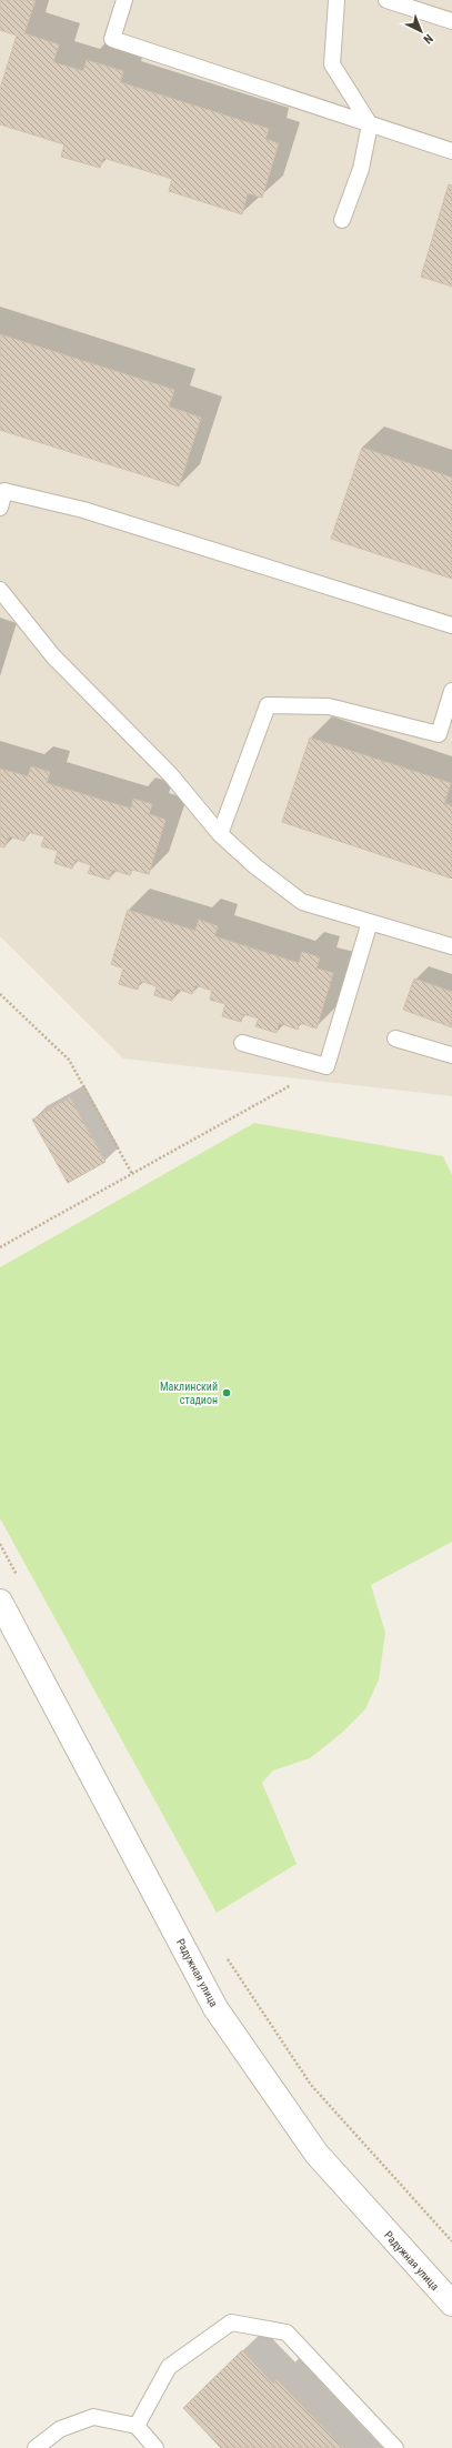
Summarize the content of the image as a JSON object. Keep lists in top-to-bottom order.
{
  "streets": {
    "street": ["Радужная улица"]
  },
  "places": ["Маклинский стадион"],
  "north": "bottom right"
}
